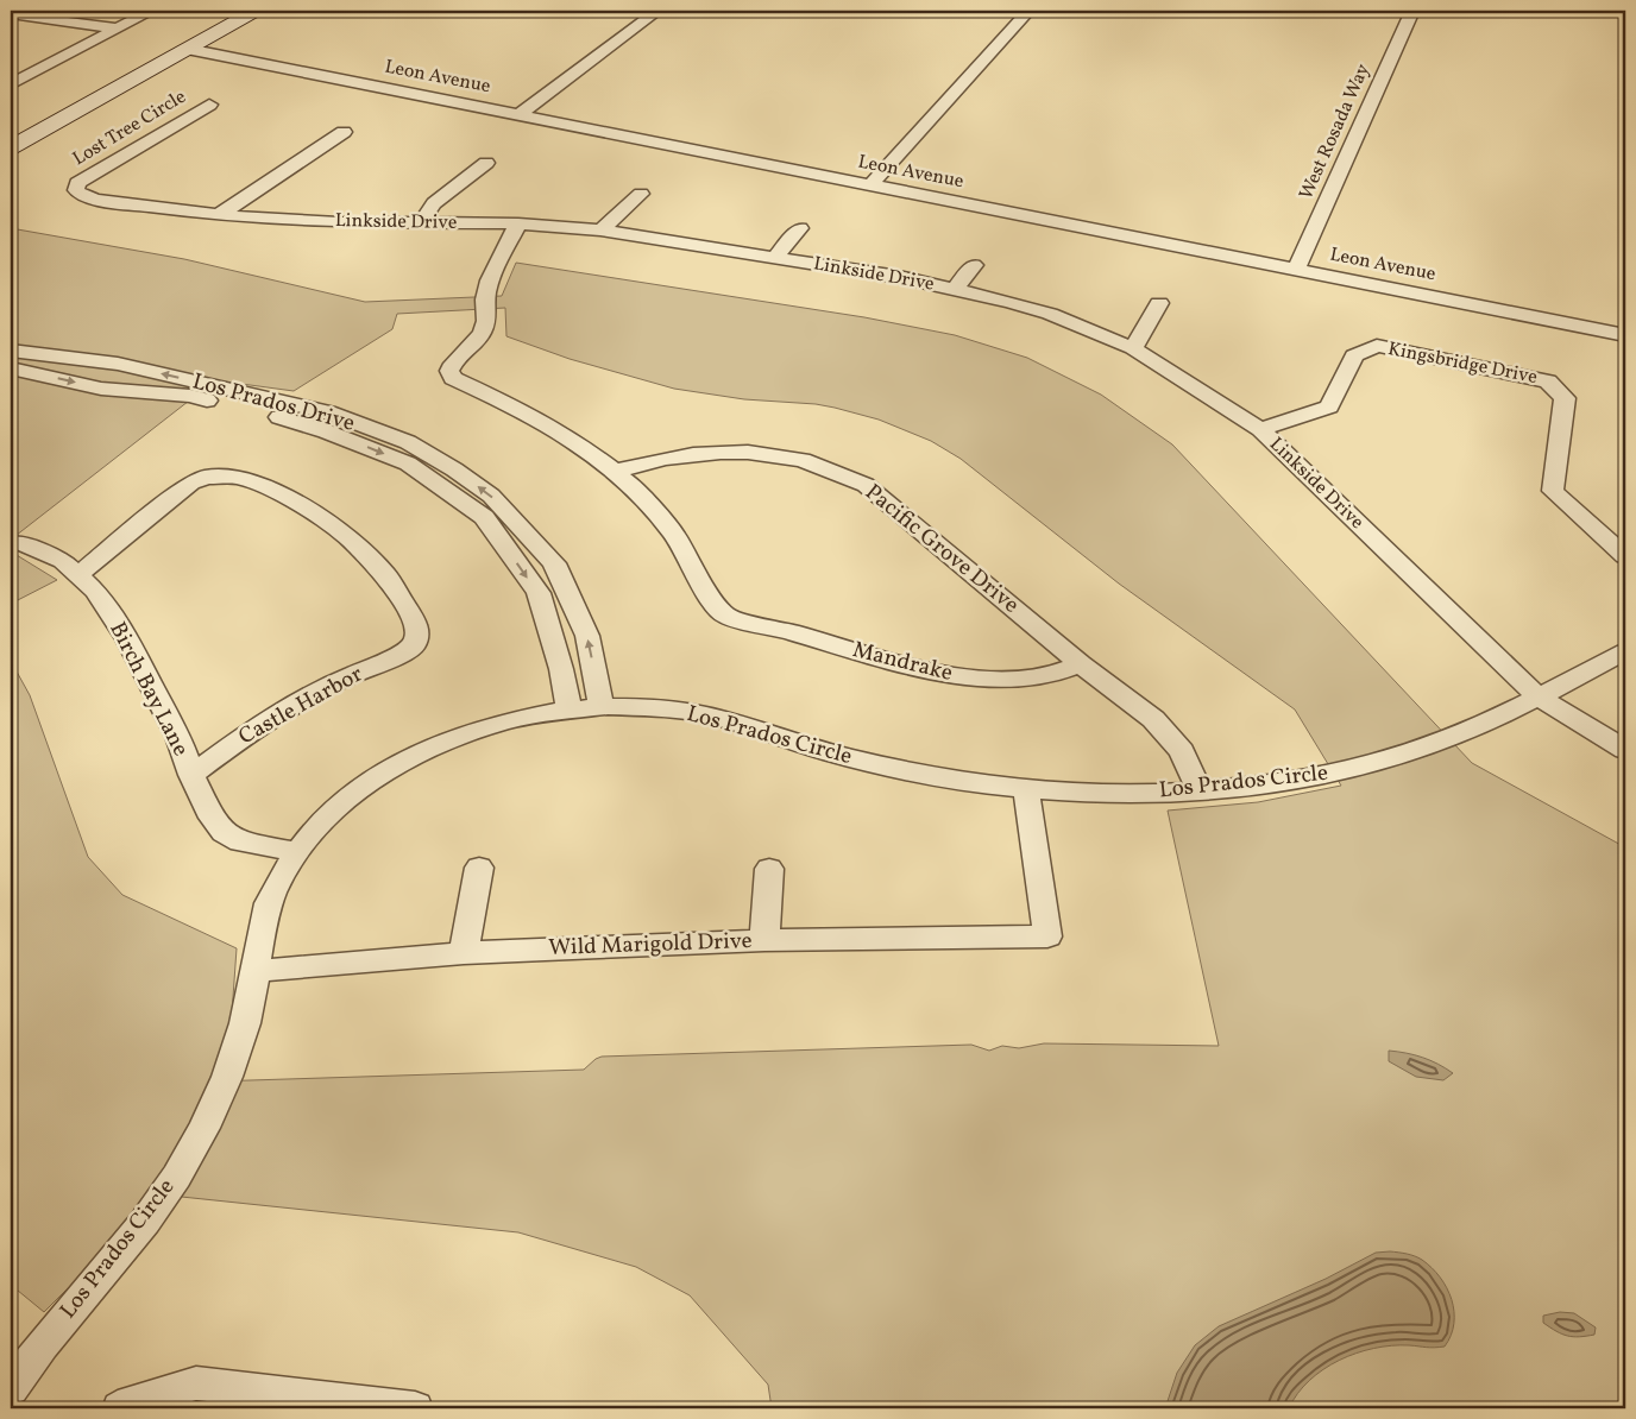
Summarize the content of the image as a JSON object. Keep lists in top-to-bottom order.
{
  "streets": {
    "street": [
      "Leon Avenue",
      "Lost Tree Circle",
      "West Rosada Way",
      "Linkside Drive",
      "Kingsbridge Drive",
      "Los Prados Drive",
      "Pacific Grove Drive",
      "Mandrake",
      "Birch Bay Lane",
      "Castle Harbor",
      "Los Prados Circle",
      "Wild Marigold Drive"
    ]
  },
  "crossings": [
    ["Leon Avenue", "West Rosada Way"],
    ["Lost Tree Circle", "Linkside Drive"],
    ["Linkside Drive", "Kingsbridge Drive"],
    ["Linkside Drive", "Los Prados Circle"],
    ["Los Prados Drive", "Los Prados Circle"],
    ["Pacific Grove Drive", "Mandrake"],
    ["Pacific Grove Drive", "Los Prados Circle"],
    ["Birch Bay Lane", "Castle Harbor"],
    ["Birch Bay Lane", "Los Prados Circle"],
    ["Los Prados Circle", "Wild Marigold Drive"]
  ]
}
